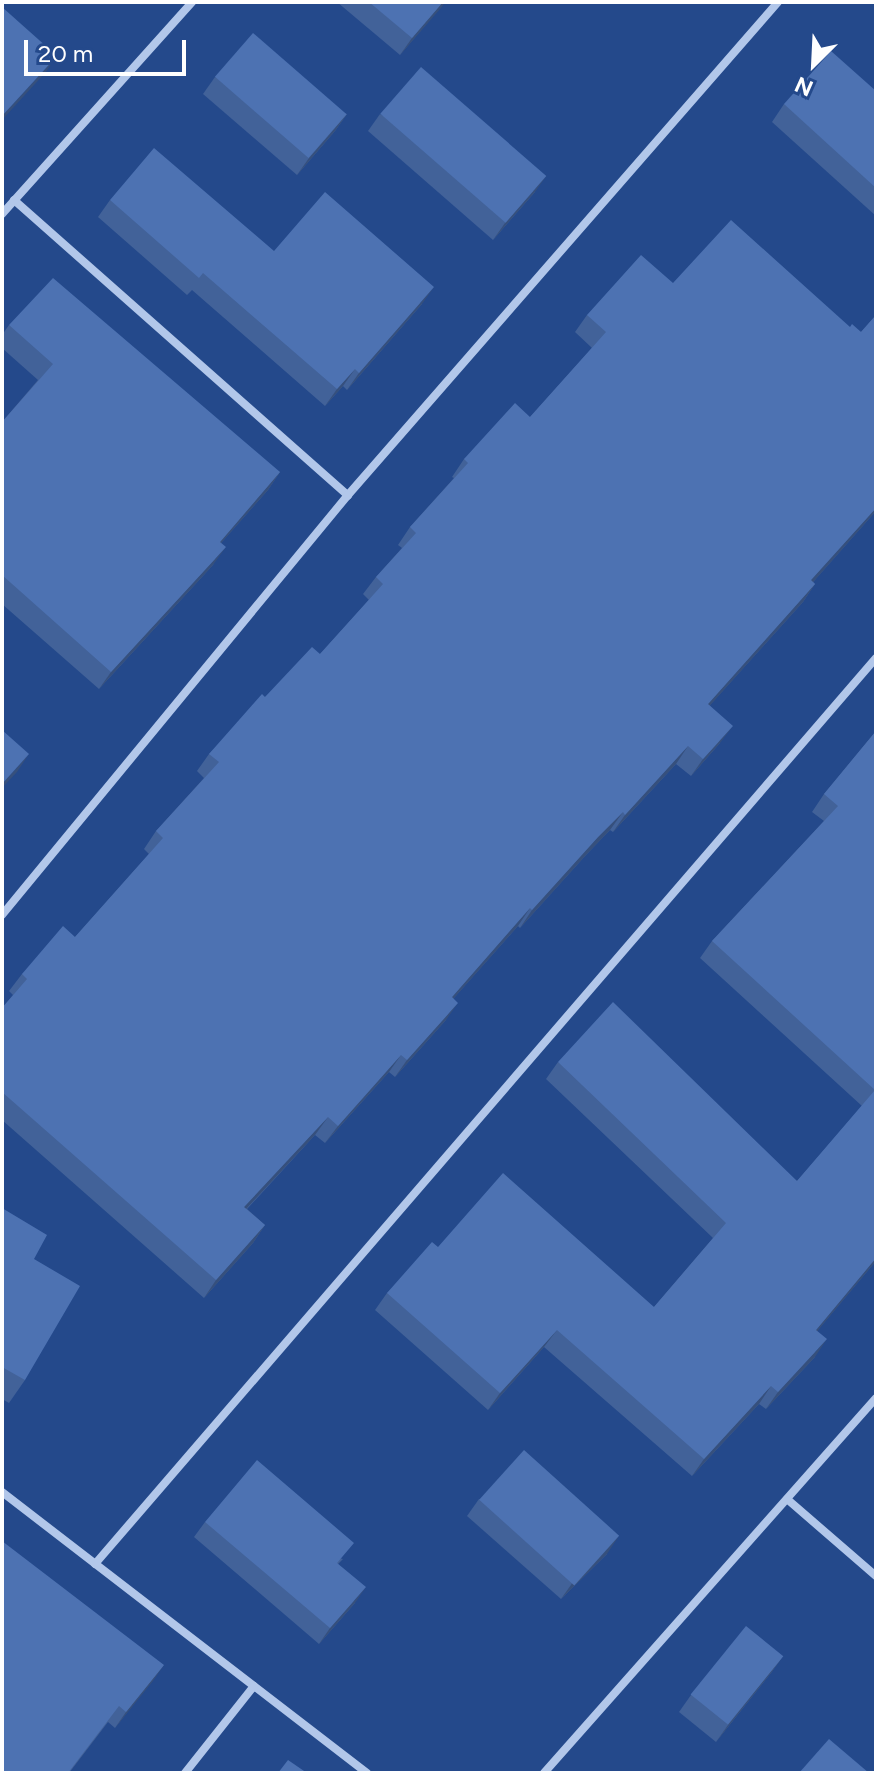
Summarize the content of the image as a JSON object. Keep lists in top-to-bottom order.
{
  "scale_bar": "20 m",
  "north": "bottom left"
}
